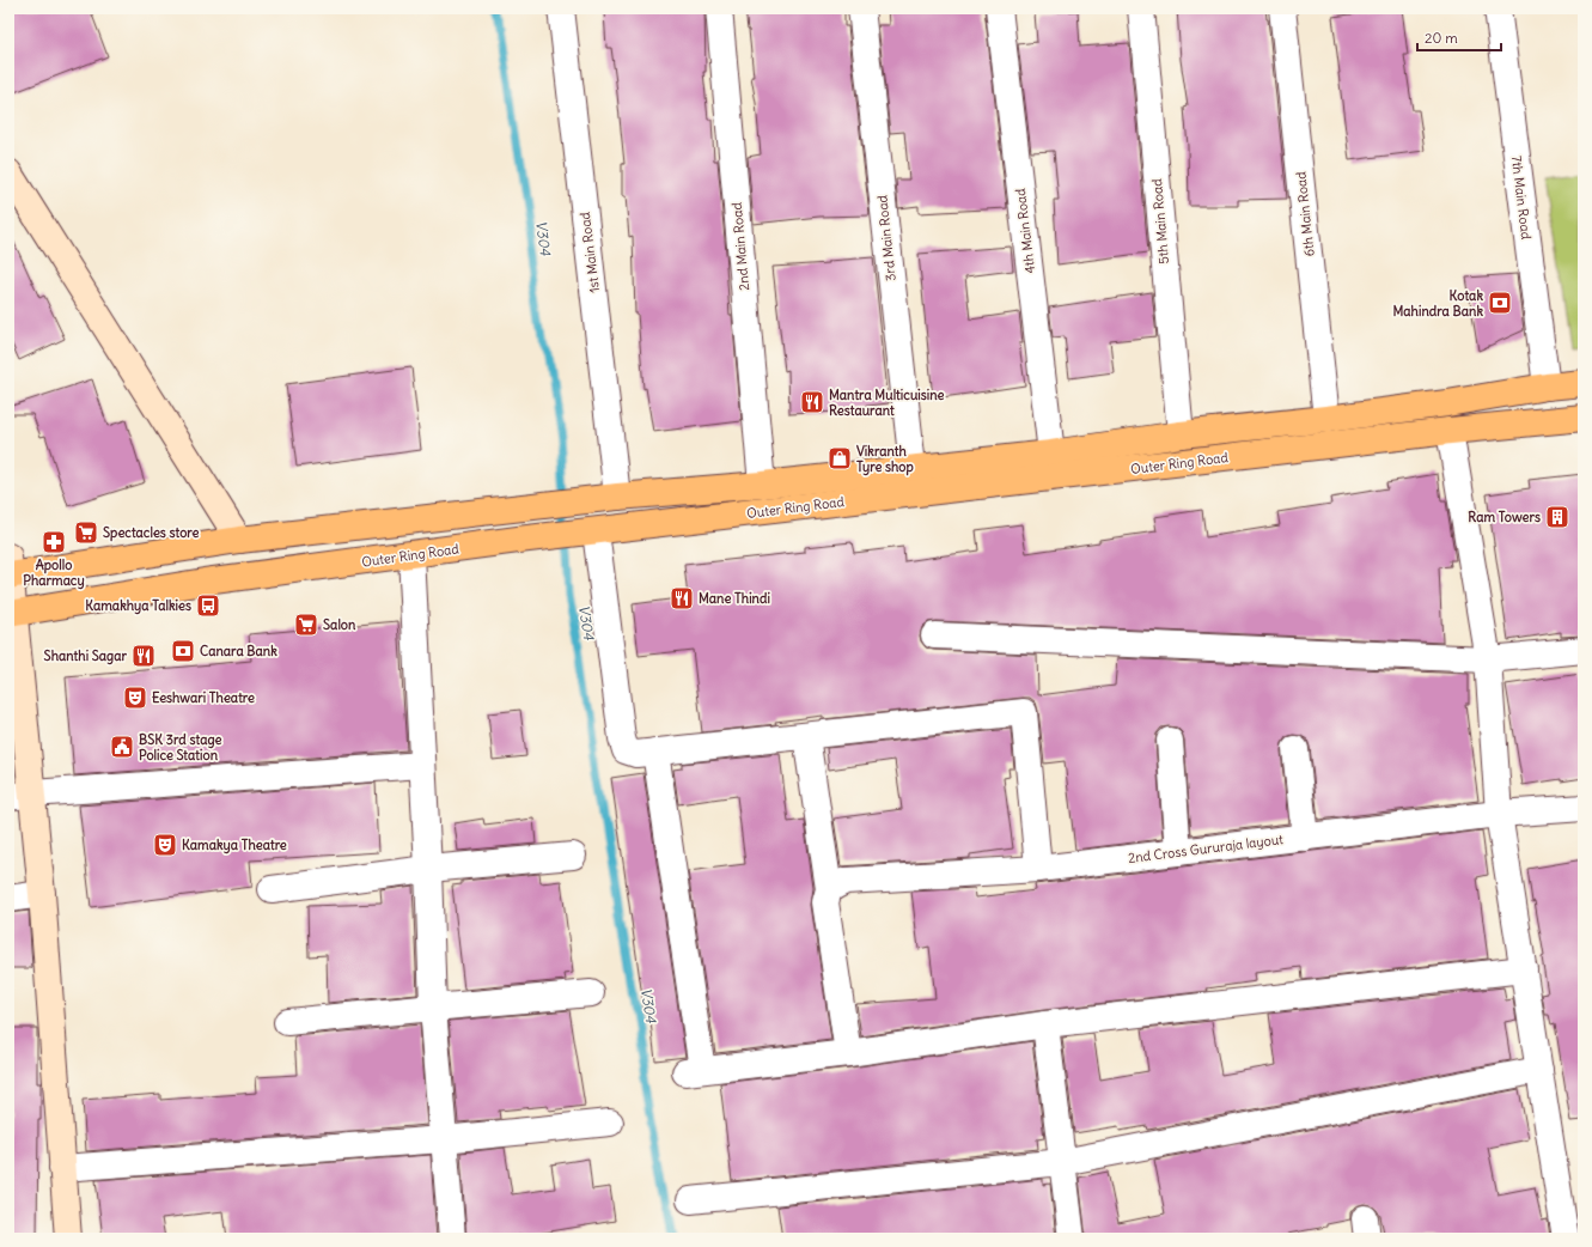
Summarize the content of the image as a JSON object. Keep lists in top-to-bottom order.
{
  "streets": {
    "highway": ["Outer Ring Road"],
    "street": [
      "7th Main Road",
      "6th Main Road",
      "5th Main Road",
      "4th Main Road",
      "3rd Main Road",
      "2nd Main Road",
      "1st Main Road",
      "2nd Cross Gururaja layout"
    ]
  },
  "crossings": [
    ["7th Main Road", "Outer Ring Road"],
    ["6th Main Road", "Outer Ring Road"],
    ["5th Main Road", "Outer Ring Road"],
    ["4th Main Road", "Outer Ring Road"],
    ["3rd Main Road", "Outer Ring Road"],
    ["2nd Main Road", "Outer Ring Road"],
    ["1st Main Road", "Outer Ring Road"]
  ],
  "water": ["V304"],
  "places": {
    "bank": ["Kotak Mahindra Bank", "Canara Bank"],
    "restaurant": ["Mantra Multicuisine Restaurant", "Mane Thindi", "Shanthi Sagar"],
    "shop": ["Vikranth Tyre shop"],
    "building": ["Ram Towers"],
    "supermarket": ["Spectacles store", "Salon"],
    "pharmacy": ["Apollo Pharmacy"],
    "bus stop": ["Kamakhya Talkies"],
    "theatre": ["Eeshwari Theatre", "Kamakya Theatre"],
    "public building": ["BSK 3rd stage Police Station"]
  },
  "scale_bar": "20 m"
}
